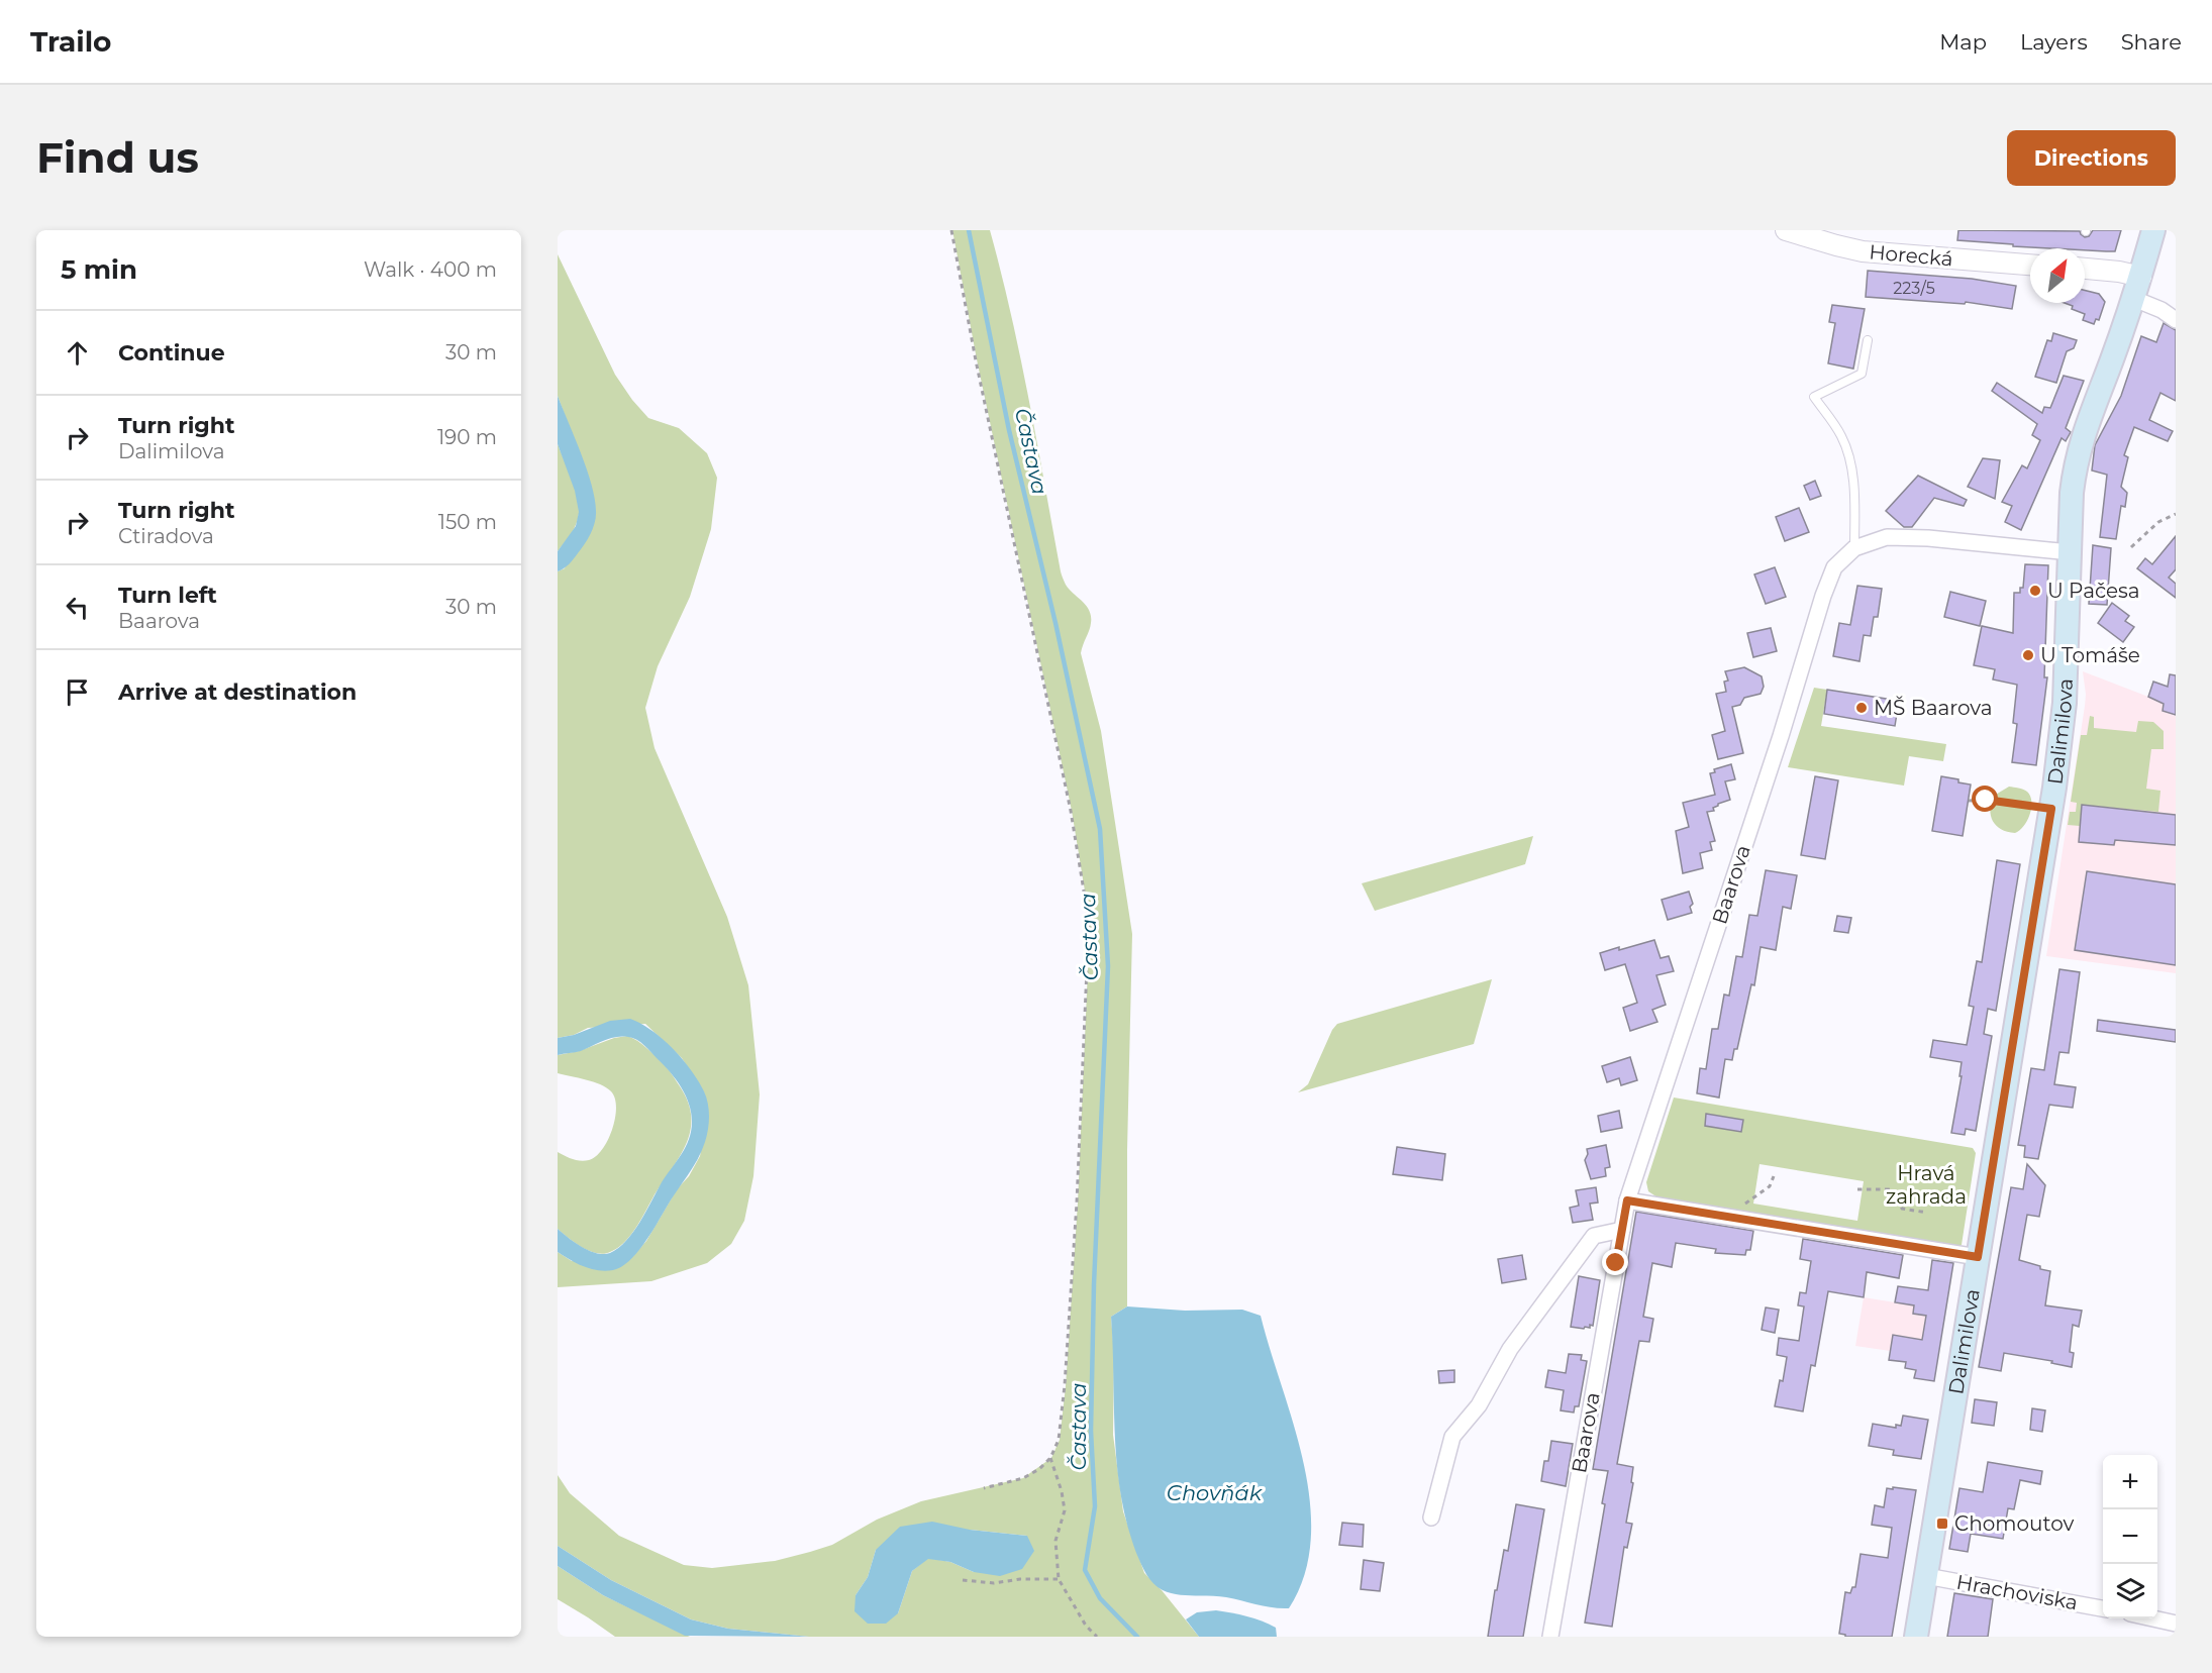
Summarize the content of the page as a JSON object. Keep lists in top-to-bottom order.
{
  "streets": {
    "main road": ["Dalimilova"],
    "street": ["Horecká", "Baarova", "Hrachoviska"]
  },
  "crossings": [
    ["Dalimilova", "Baarova"],
    ["Dalimilova", "Hrachoviska"]
  ],
  "water": ["Častava", "Chovňák"],
  "parks": ["Hravá zahrada"],
  "places": {
    "other": ["U Pačesa", "U Tomáše", "MŠ Baarova"],
    "transit": ["Chomoutov"]
  },
  "house_numbers": ["223/5"],
  "north": "top right",
  "page": {
    "header": "Trailo",
    "nav": ["Map", "Layers", "Share"],
    "buttons": "Directions",
    "title": "Find us",
    "heading": ["5 min", "Walk · 400 m"],
    "list": [
      ["Continue", "30 m"],
      ["Turn right", "Dalimilova", "190 m"],
      ["Turn right", "Ctiradova", "150 m"],
      ["Turn left", "Baarova", "30 m"],
      "Arrive at destination"
    ],
    "map_buttons": ["+", "−"]
  }
}
